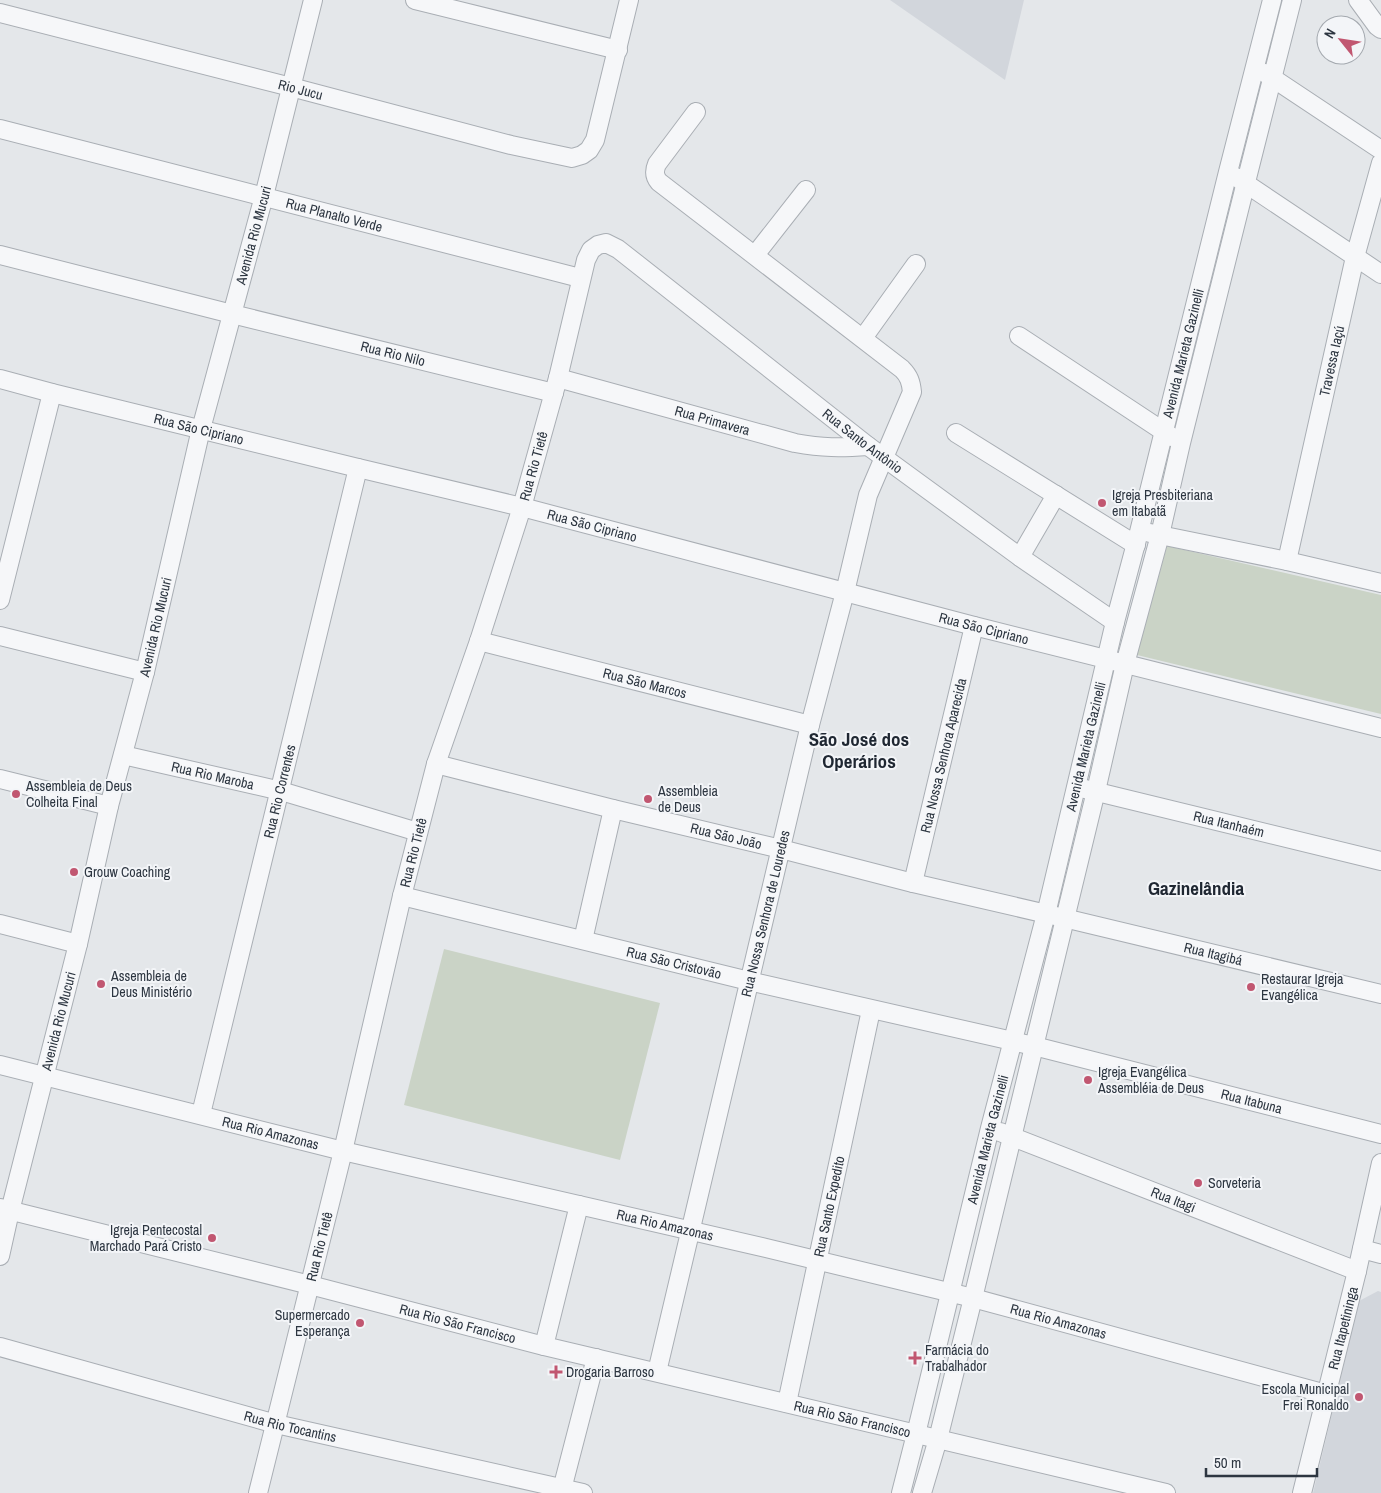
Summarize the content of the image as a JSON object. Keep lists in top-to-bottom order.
{
  "streets": {
    "street": [
      "Rio Jucu",
      "Rua Planalto Verde",
      "Avenida Rio Mucuri",
      "Rua Rio Nilo",
      "Avenida Marieta Gazinelli",
      "Travessa Iaçú",
      "Rua Primavera",
      "Rua São Cipriano",
      "Rua Santo Antônio",
      "Rua Rio Tietê",
      "Rua São Marcos",
      "Rua Nossa Senhora Aparecida",
      "Rua Rio Maroba",
      "Rua Rio Correntes",
      "Rua Itanhaém",
      "Rua São João",
      "Rua Nossa Senhora de Louredes",
      "Rua Itagibá",
      "Rua São Cristovão",
      "Rua Itabuna",
      "Rua Rio Amazonas",
      "Rua Itagi",
      "Rua Santo Expedito",
      "Rua Rio São Francisco",
      "Rua Itapetininga",
      "Rua Rio Tocantins"
    ]
  },
  "crossings": [
    ["Rio Jucu", "Avenida Rio Mucuri"],
    ["Rua Planalto Verde", "Avenida Rio Mucuri"],
    ["Rua Planalto Verde", "Rua Rio Tietê"],
    ["Avenida Rio Mucuri", "Rua Rio Nilo"],
    ["Avenida Rio Mucuri", "Rua São Cipriano"],
    ["Avenida Rio Mucuri", "Rua Rio Maroba"],
    ["Avenida Rio Mucuri", "Rua Rio Amazonas"],
    ["Avenida Rio Mucuri", "Rua Rio São Francisco"],
    ["Rua Rio Nilo", "Rua Primavera"],
    ["Rua Rio Nilo", "Rua Rio Tietê"],
    ["Avenida Marieta Gazinelli", "Rua São Cipriano"],
    ["Avenida Marieta Gazinelli", "Rua Santo Antônio"],
    ["Avenida Marieta Gazinelli", "Rua Itanhaém"],
    ["Avenida Marieta Gazinelli", "Rua São João"],
    ["Avenida Marieta Gazinelli", "Rua Itagibá"],
    ["Avenida Marieta Gazinelli", "Rua São Cristovão"],
    ["Avenida Marieta Gazinelli", "Rua Itabuna"],
    ["Avenida Marieta Gazinelli", "Rua Rio Amazonas"],
    ["Avenida Marieta Gazinelli", "Rua Itagi"],
    ["Avenida Marieta Gazinelli", "Rua Rio São Francisco"],
    ["Rua Primavera", "Rua Santo Antônio"],
    ["Rua Primavera", "Rua Rio Tietê"],
    ["Rua São Cipriano", "Rua Rio Tietê"],
    ["Rua São Cipriano", "Rua Nossa Senhora Aparecida"],
    ["Rua São Cipriano", "Rua Rio Correntes"],
    ["Rua São Cipriano", "Rua Nossa Senhora de Louredes"],
    ["Rua Santo Antônio", "Rua Rio Tietê"],
    ["Rua Santo Antônio", "Rua Nossa Senhora de Louredes"],
    ["Rua Rio Tietê", "Rua São Marcos"],
    ["Rua Rio Tietê", "Rua Rio Maroba"],
    ["Rua Rio Tietê", "Rua São João"],
    ["Rua Rio Tietê", "Rua São Cristovão"],
    ["Rua Rio Tietê", "Rua Rio Amazonas"],
    ["Rua Rio Tietê", "Rua Rio São Francisco"],
    ["Rua Rio Tietê", "Rua Rio Tocantins"],
    ["Rua São Marcos", "Rua Nossa Senhora de Louredes"],
    ["Rua Nossa Senhora Aparecida", "Rua São João"],
    ["Rua Rio Maroba", "Rua Rio Correntes"],
    ["Rua Rio Correntes", "Rua Rio Amazonas"],
    ["Rua São João", "Rua Nossa Senhora de Louredes"],
    ["Rua São João", "Rua Itagibá"],
    ["Rua Nossa Senhora de Louredes", "Rua São Cristovão"],
    ["Rua Nossa Senhora de Louredes", "Rua Rio Amazonas"],
    ["Rua Nossa Senhora de Louredes", "Rua Rio São Francisco"],
    ["Rua São Cristovão", "Rua Itabuna"],
    ["Rua São Cristovão", "Rua Santo Expedito"],
    ["Rua Rio Amazonas", "Rua Santo Expedito"],
    ["Rua Rio Amazonas", "Rua Itapetininga"],
    ["Rua Itagi", "Rua Itapetininga"],
    ["Rua Santo Expedito", "Rua Rio São Francisco"]
  ],
  "districts": ["São José dos Operários", "Gazinelândia"],
  "places": {
    "other": [
      "Igreja Presbiteriana em Itabatã",
      "Assembleia de Deus Colheita Final",
      "Assembleia de Deus",
      "Grouw Coaching",
      "Assembleia de Deus Ministério",
      "Restaurar Igreja Evangélica",
      "Igreja Evangélica Assembléia de Deus",
      "Sorveteria",
      "Igreja Pentecostal Marchado Pará Cristo",
      "Supermercado Esperança",
      "Escola Municipal Frei Ronaldo"
    ],
    "health": ["Farmácia do Trabalhador", "Drogaria Barroso"]
  },
  "scale_bar": "50 m",
  "north": "top left"
}
